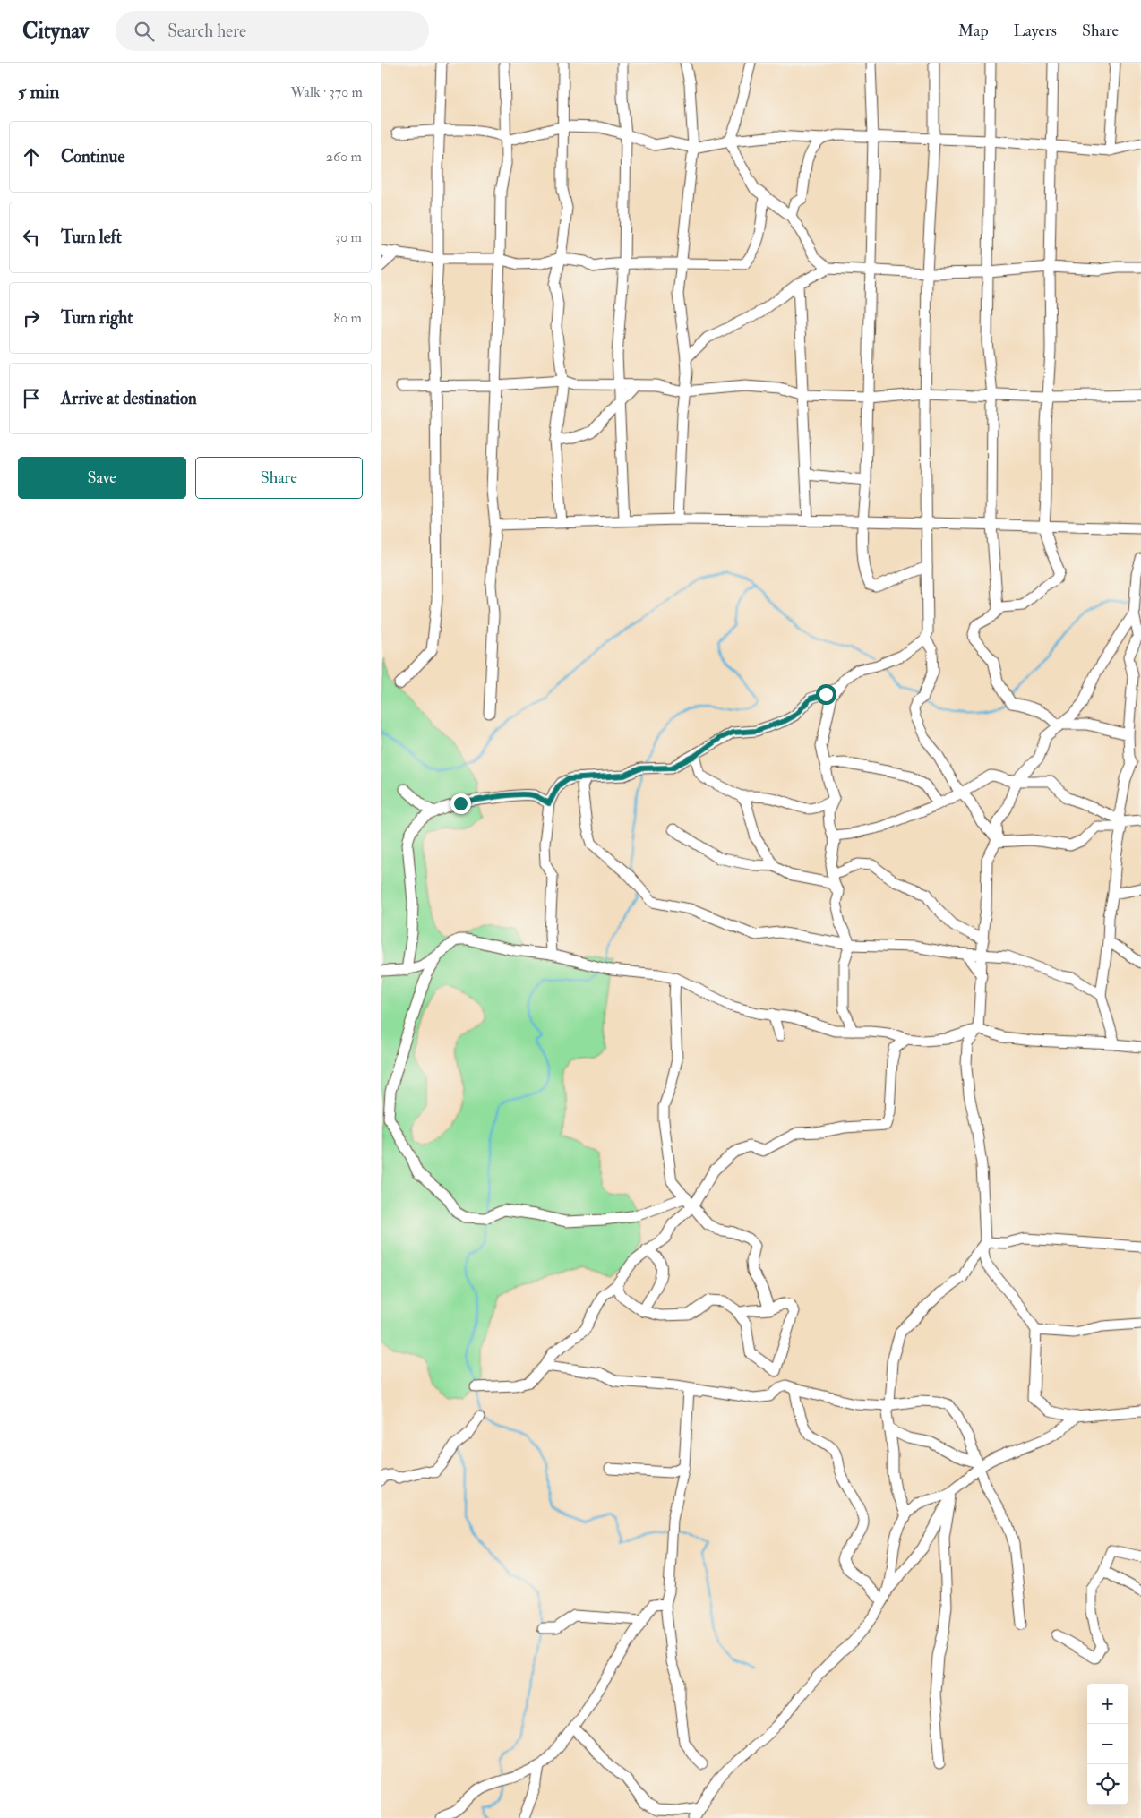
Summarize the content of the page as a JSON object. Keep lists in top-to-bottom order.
{
  "page": {
    "header": "Citynav",
    "search": "Search here",
    "nav": ["Map", "Layers", "Share"],
    "heading": ["5 min", "Walk · 370 m"],
    "list": [
      ["Continue", "260 m"],
      ["Turn left", "30 m"],
      ["Turn right", "80 m"],
      "Arrive at destination"
    ],
    "buttons": ["Save", "Share"],
    "map_buttons": ["+", "−"]
  }
}
